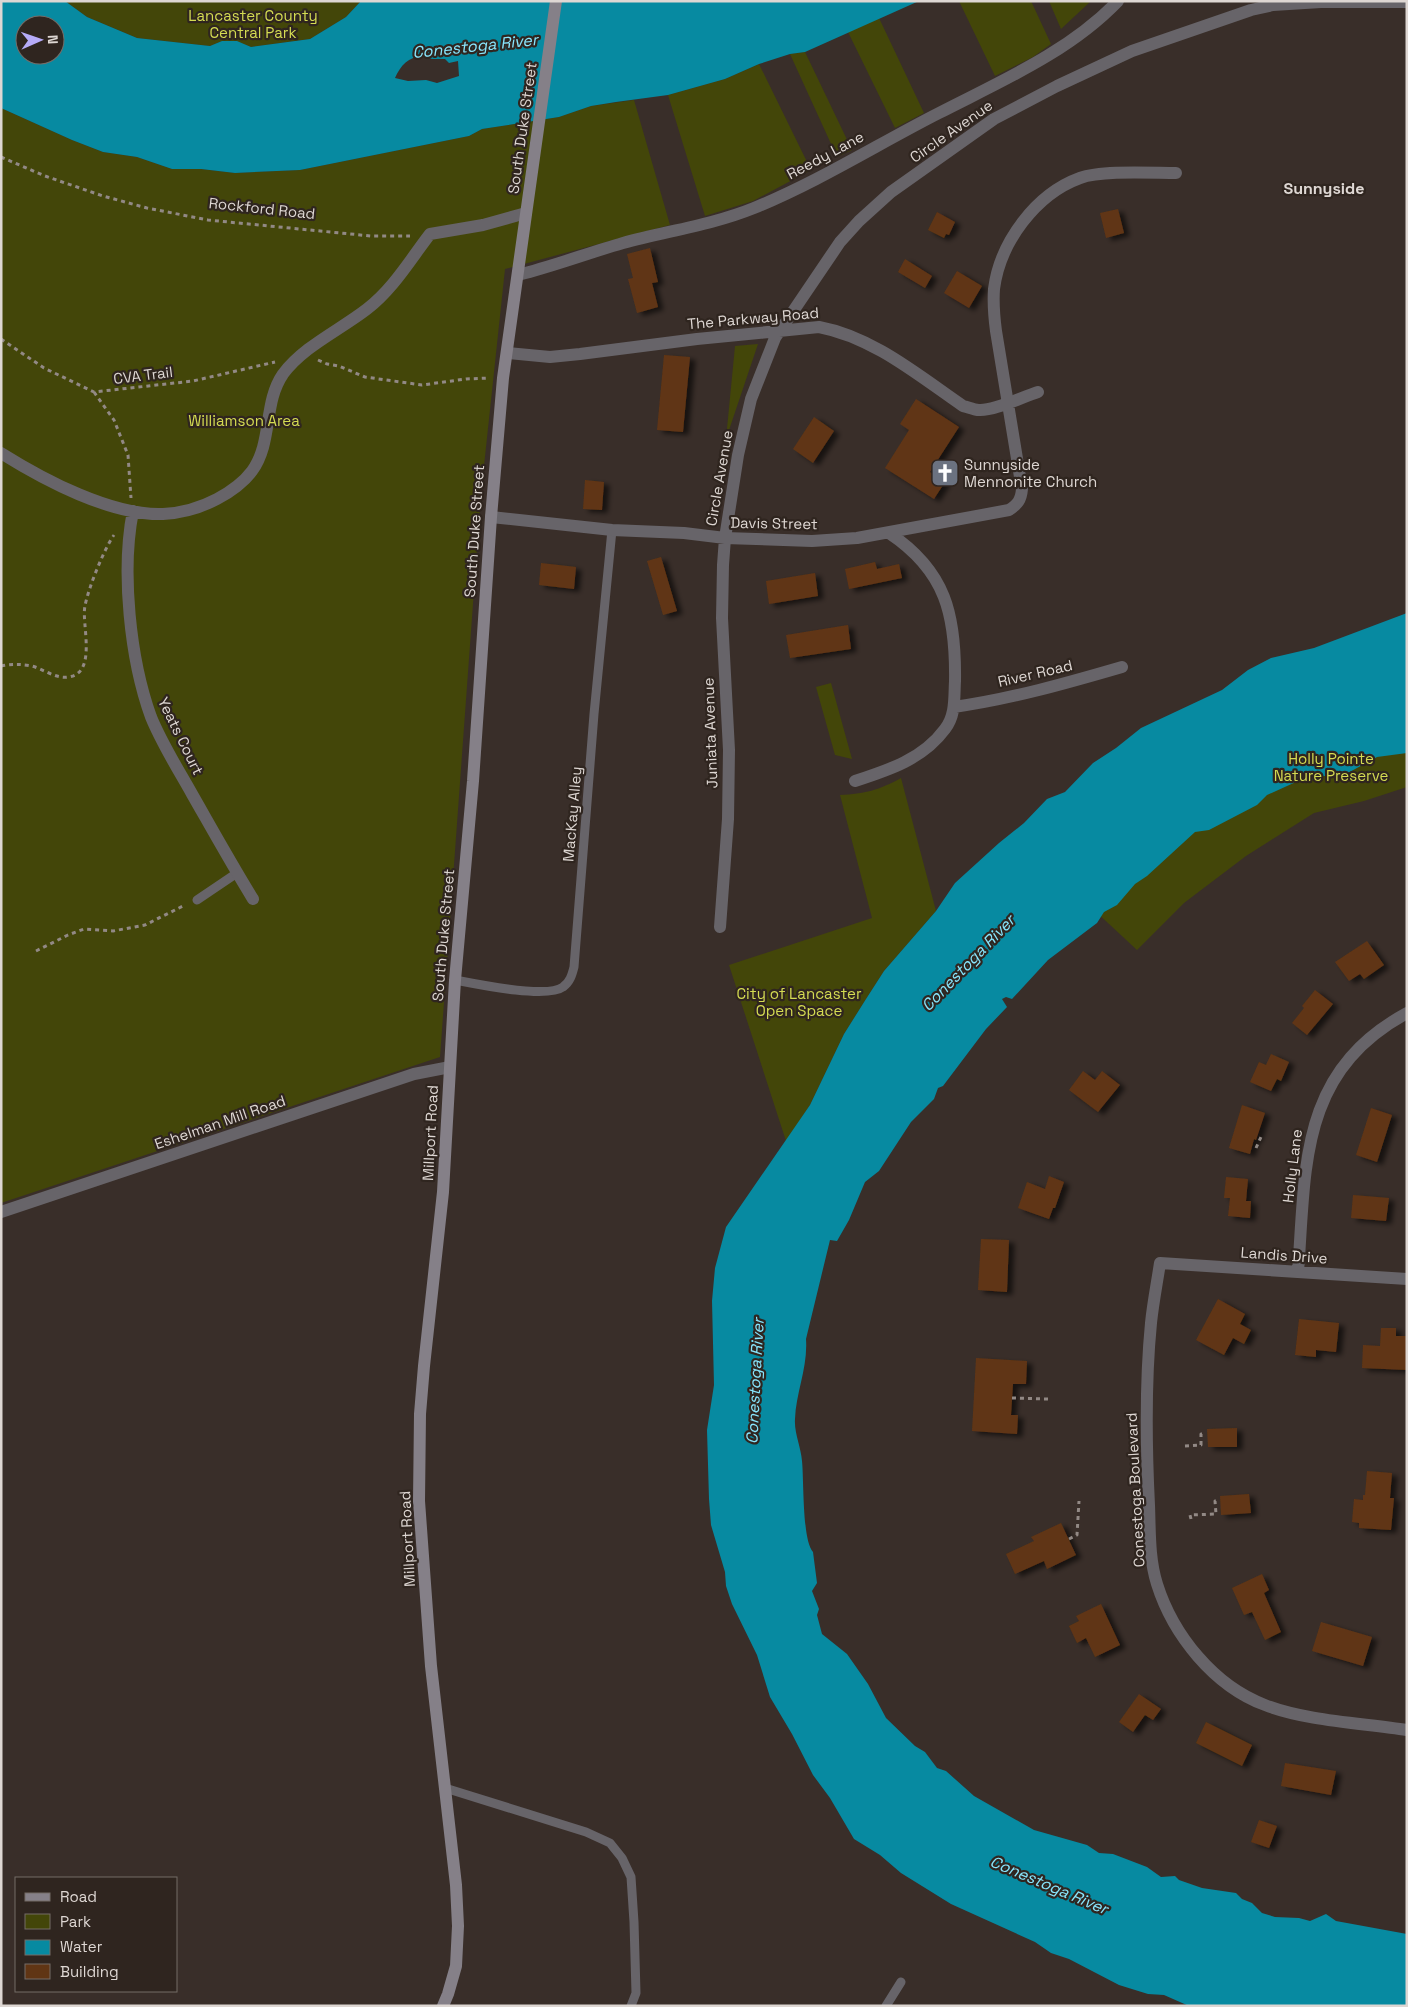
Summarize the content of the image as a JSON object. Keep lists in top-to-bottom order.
{
  "streets": {
    "main road": ["South Duke Street", "Millport Road"],
    "street": [
      "Circle Avenue",
      "Reedy Lane",
      "The Parkway Road",
      "Davis Street",
      "River Road",
      "Juniata Avenue",
      "Yeats Court",
      "Eshelman Mill Road",
      "Holly Lane",
      "Landis Drive",
      "Conestoga Boulevard"
    ],
    "lane": ["MacKay Alley"],
    "path": ["Rockford Road", "CVA Trail"]
  },
  "crossings": [
    ["South Duke Street", "Reedy Lane"],
    ["South Duke Street", "The Parkway Road"],
    ["South Duke Street", "Davis Street"],
    ["South Duke Street", "MacKay Alley"],
    ["South Duke Street", "Eshelman Mill Road"],
    ["South Duke Street", "Millport Road"],
    ["Circle Avenue", "The Parkway Road"],
    ["Circle Avenue", "Davis Street"],
    ["Circle Avenue", "Juniata Avenue"],
    ["The Parkway Road", "Davis Street"],
    ["Davis Street", "Juniata Avenue"],
    ["Davis Street", "MacKay Alley"],
    ["Eshelman Mill Road", "Millport Road"],
    ["Holly Lane", "Landis Drive"],
    ["Landis Drive", "Conestoga Boulevard"]
  ],
  "districts": ["Sunnyside"],
  "water": ["Conestoga River"],
  "parks": [
    "Lancaster County Central Park",
    "Williamson Area",
    "Holly Pointe Nature Preserve",
    "City of Lancaster Open Space"
  ],
  "places": {
    "church": ["Sunnyside Mennonite Church"]
  },
  "legend": [
    "Road",
    "Park",
    "Water",
    "Building"
  ],
  "north": "right"
}
